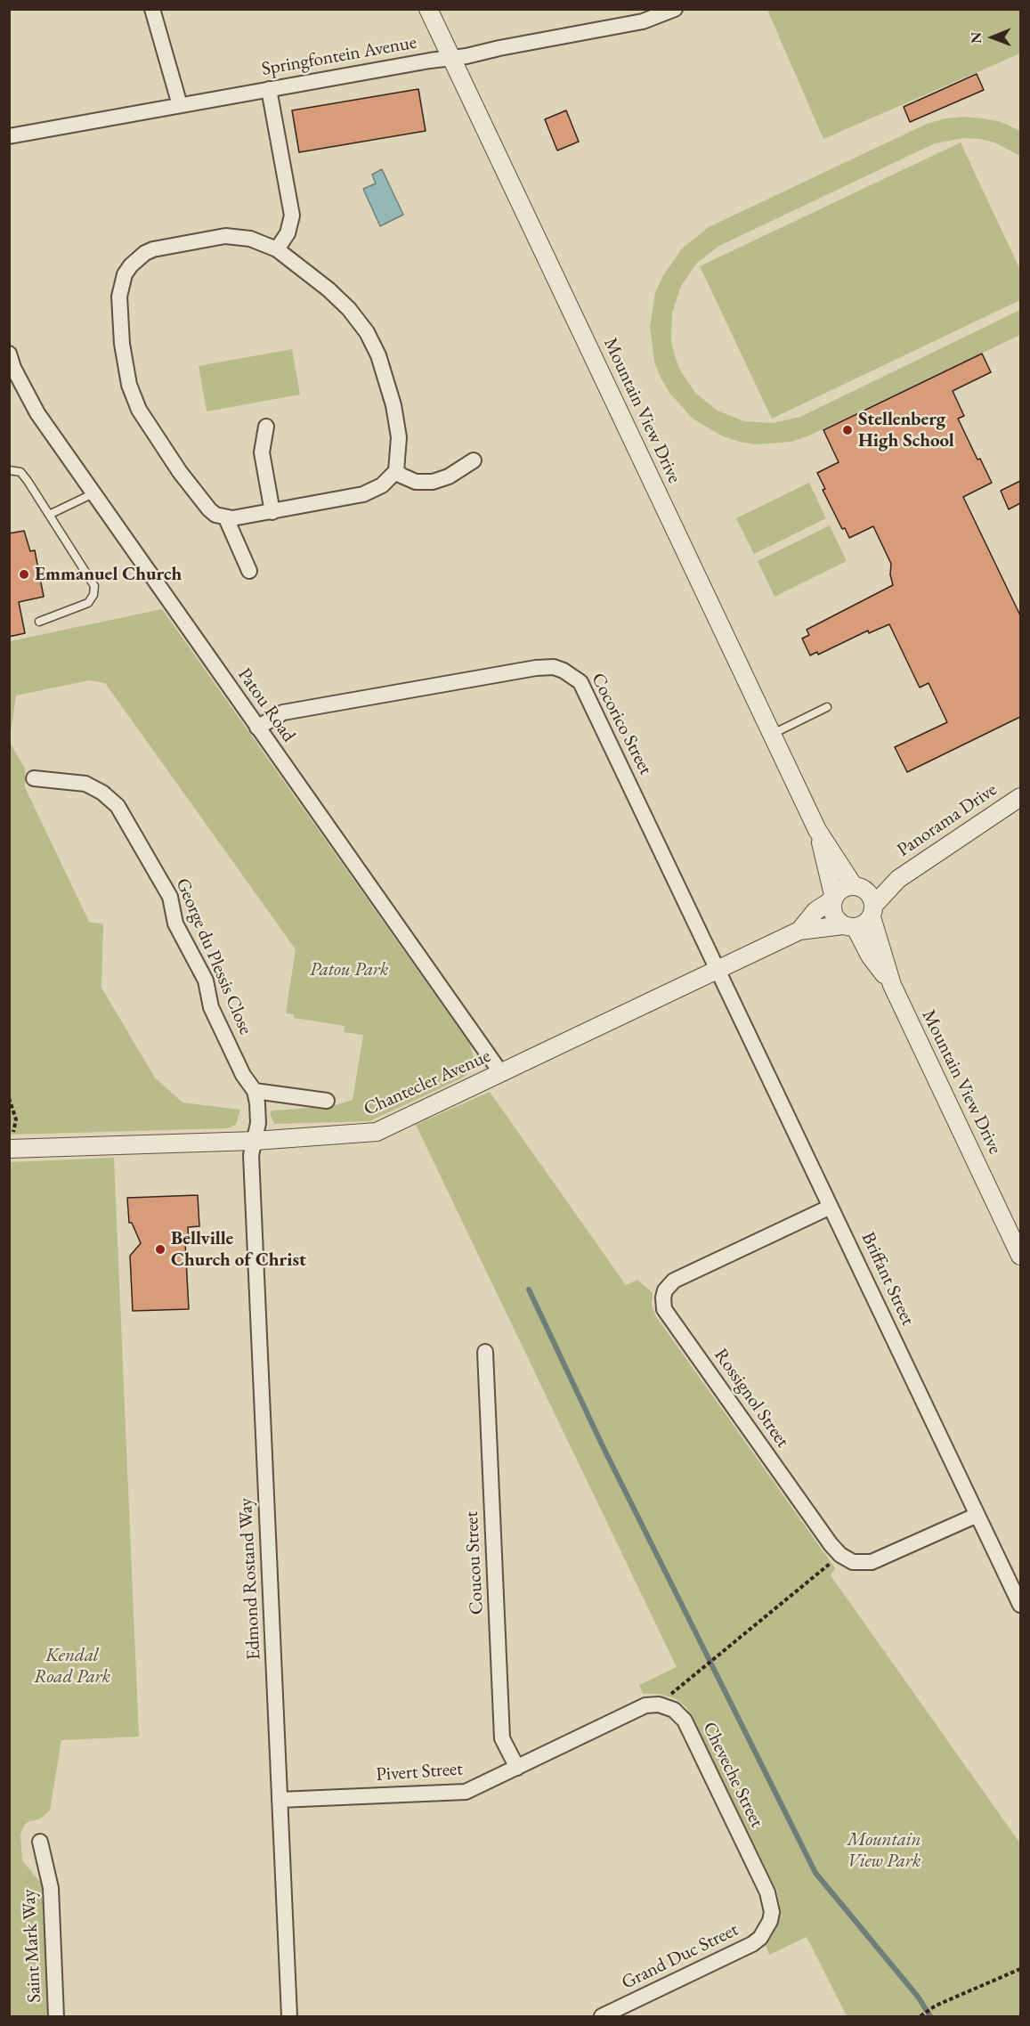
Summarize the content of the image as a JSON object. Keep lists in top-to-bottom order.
{
  "streets": {
    "street": [
      "Springfontein Avenue",
      "Mountain View Drive",
      "Patou Road",
      "Cocorico Street",
      "Panorama Drive",
      "George du Plessis Close",
      "Chantecler Avenue",
      "Briffant Street",
      "Rossignol Street",
      "Coucou Street",
      "Edmond Rostand Way",
      "Pivert Street",
      "Cheveche Street",
      "Saint Mark Way",
      "Grand Duc Street"
    ]
  },
  "crossings": [
    ["Springfontein Avenue", "Mountain View Drive"],
    ["Mountain View Drive", "Panorama Drive"],
    ["Mountain View Drive", "Chantecler Avenue"],
    ["Patou Road", "Cocorico Street"],
    ["Patou Road", "Chantecler Avenue"],
    ["Cocorico Street", "Chantecler Avenue"],
    ["Cocorico Street", "Briffant Street"],
    ["Panorama Drive", "Chantecler Avenue"],
    ["George du Plessis Close", "Chantecler Avenue"],
    ["George du Plessis Close", "Edmond Rostand Way"],
    ["Chantecler Avenue", "Briffant Street"],
    ["Chantecler Avenue", "Edmond Rostand Way"],
    ["Briffant Street", "Rossignol Street"],
    ["Coucou Street", "Pivert Street"],
    ["Edmond Rostand Way", "Pivert Street"],
    ["Pivert Street", "Cheveche Street"],
    ["Cheveche Street", "Grand Duc Street"]
  ],
  "parks": ["Patou Park", "Kendal Road Park", "Mountain View Park"],
  "places": ["Stellenberg High School", "Emmanuel Church", "Bellville Church of Christ"],
  "north": "left"
}
